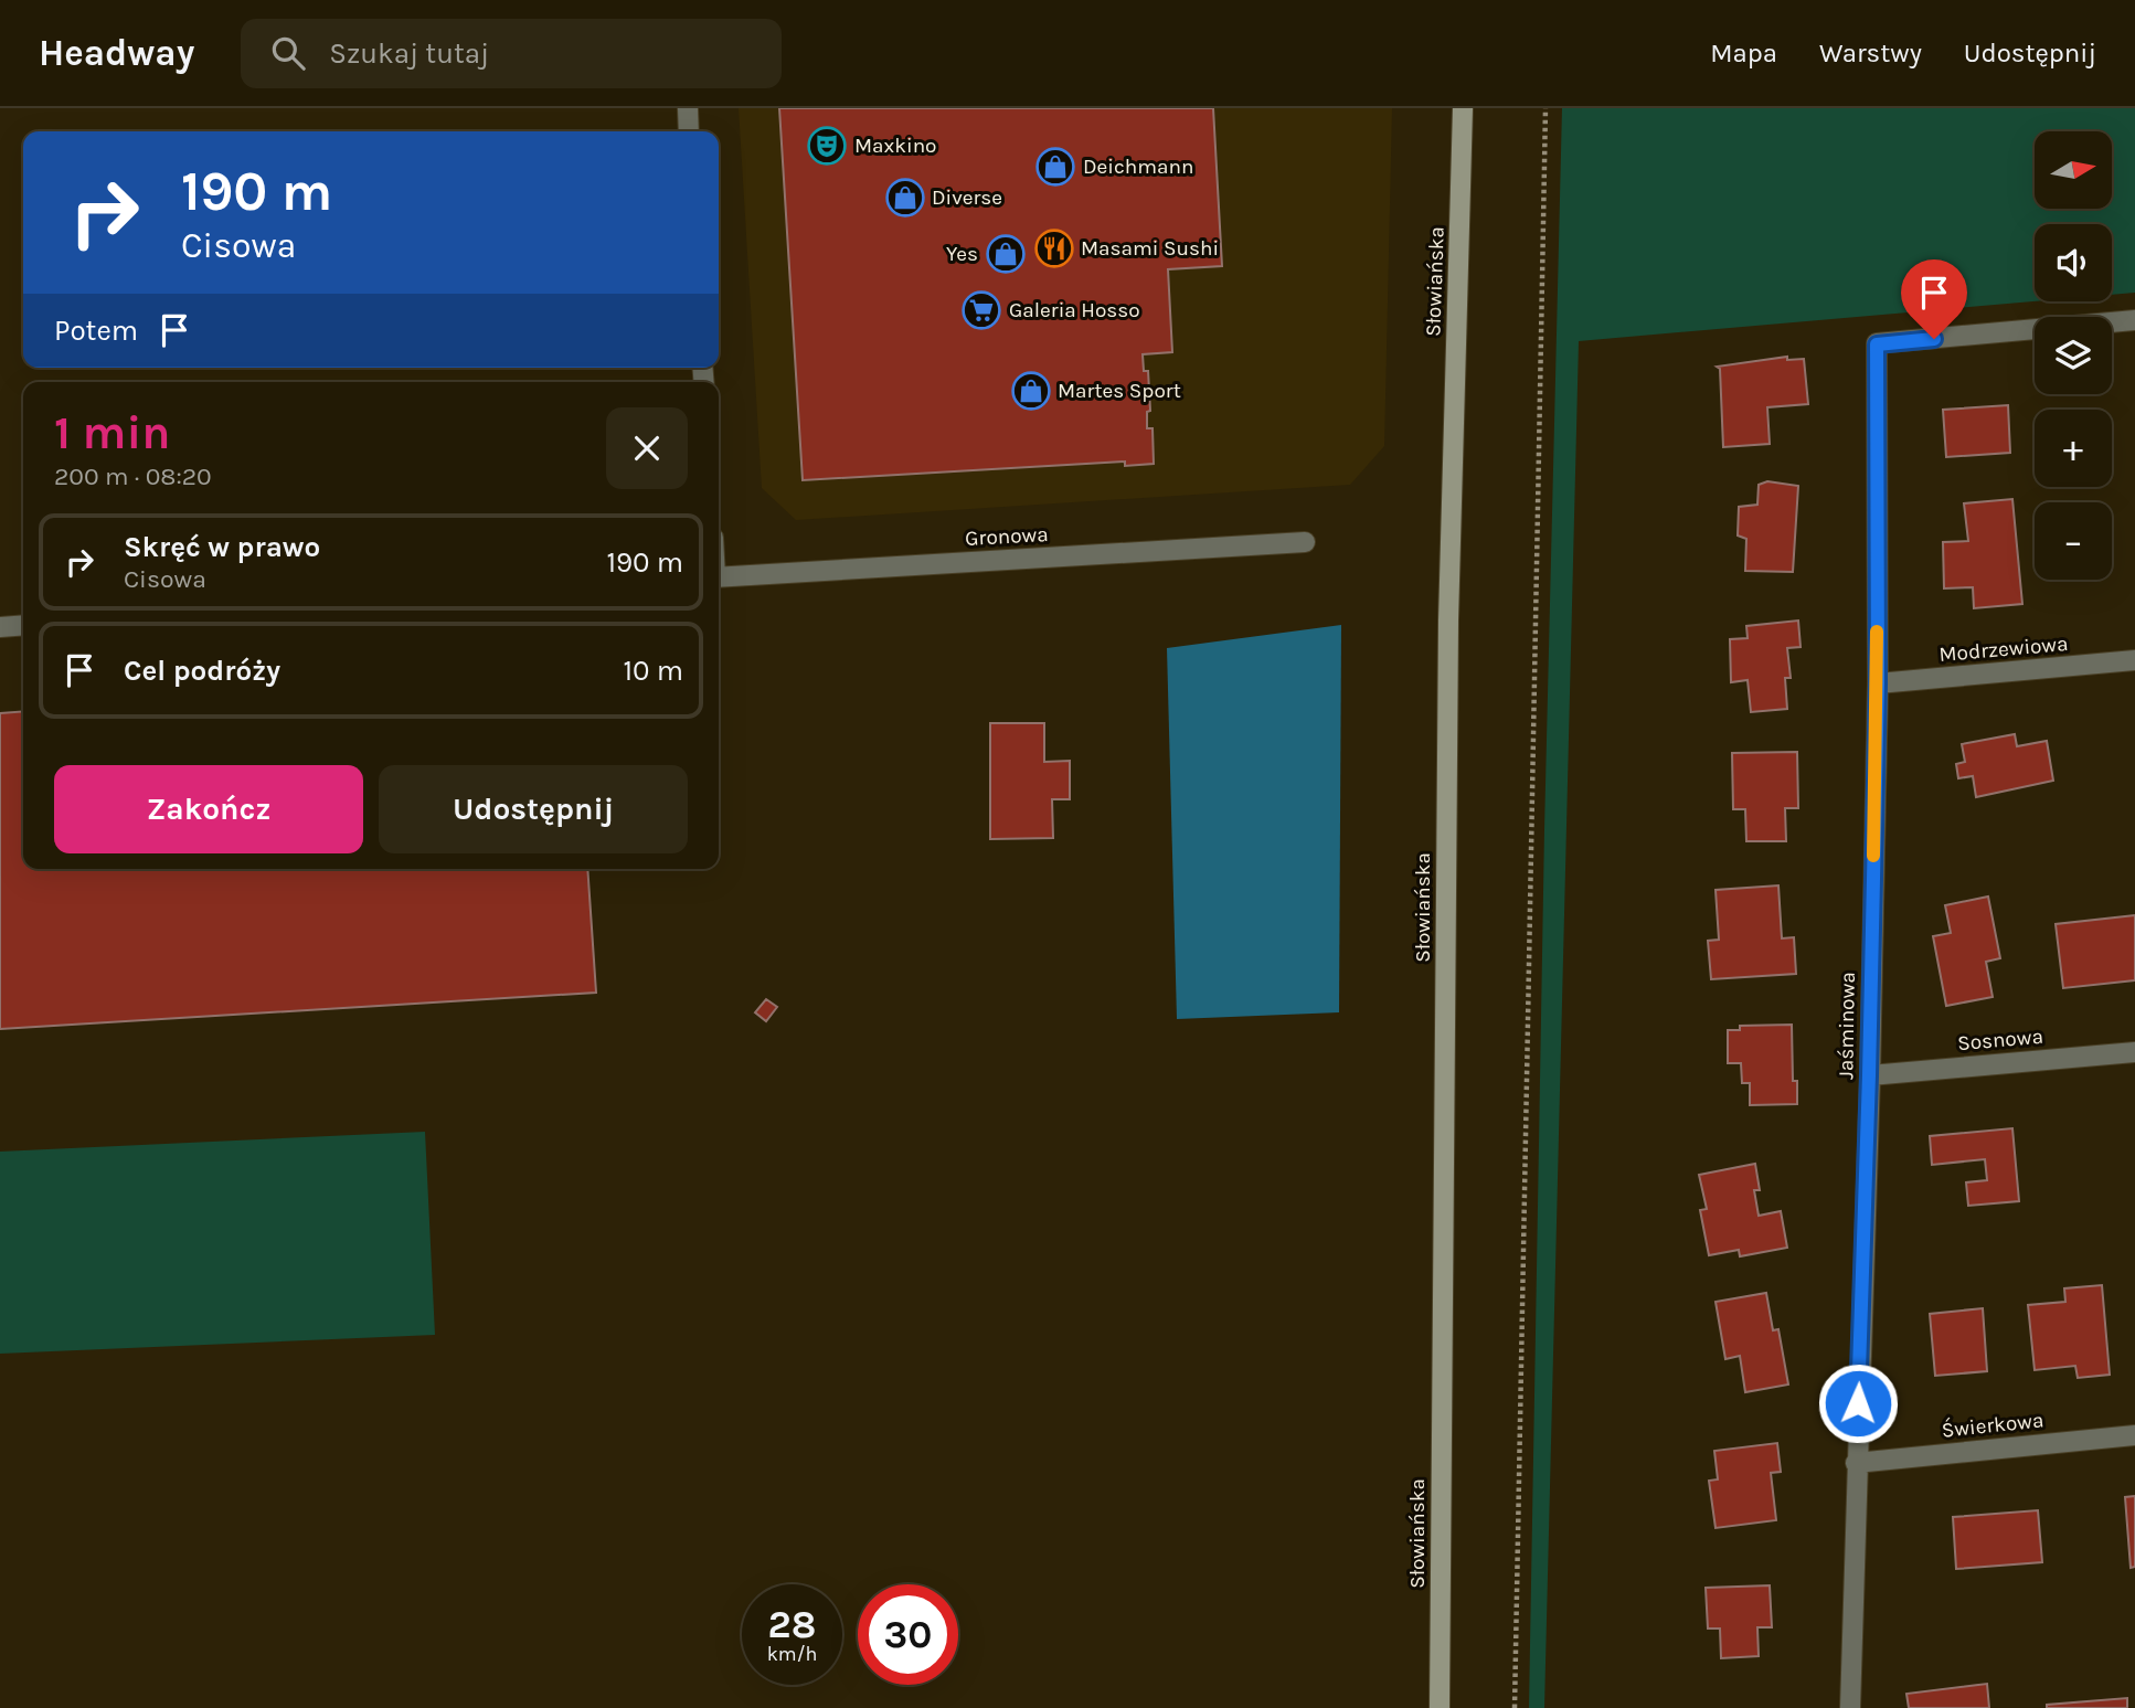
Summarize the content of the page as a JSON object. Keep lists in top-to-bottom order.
{
  "streets": {
    "main road": ["Słowiańska"],
    "street": [
      "Gronowa",
      "Modrzewiowa",
      "Jaśminowa",
      "Sosnowa",
      "Świerkowa"
    ]
  },
  "crossings": [
    ["Modrzewiowa", "Jaśminowa"],
    ["Jaśminowa", "Sosnowa"],
    ["Jaśminowa", "Świerkowa"]
  ],
  "places": {
    "theatre": ["Maxkino"],
    "shop": [
      "Deichmann",
      "Diverse",
      "Yes",
      "Martes Sport"
    ],
    "restaurant": ["Masami Sushi"],
    "supermarket": ["Galeria Hosso"]
  },
  "north": "right",
  "page": {
    "header": "Headway",
    "search": "Szukaj tutaj",
    "nav": ["Mapa", "Warstwy", "Udostępnij"],
    "map_buttons": ["+", "−"],
    "turn": ["190 m", "Cisowa"],
    "then": "Potem",
    "heading": ["1 min", "200 m · 08:20"],
    "list": [
      {
        "name": "Skręć w prawo",
        "note": "Cisowa",
        "value": "190 m"
      },
      {
        "name": "Cel podróży",
        "value": "10 m"
      }
    ],
    "buttons": ["Zakończ", "Udostępnij"],
    "speed": "28 km/h",
    "limit": "30"
  }
}
